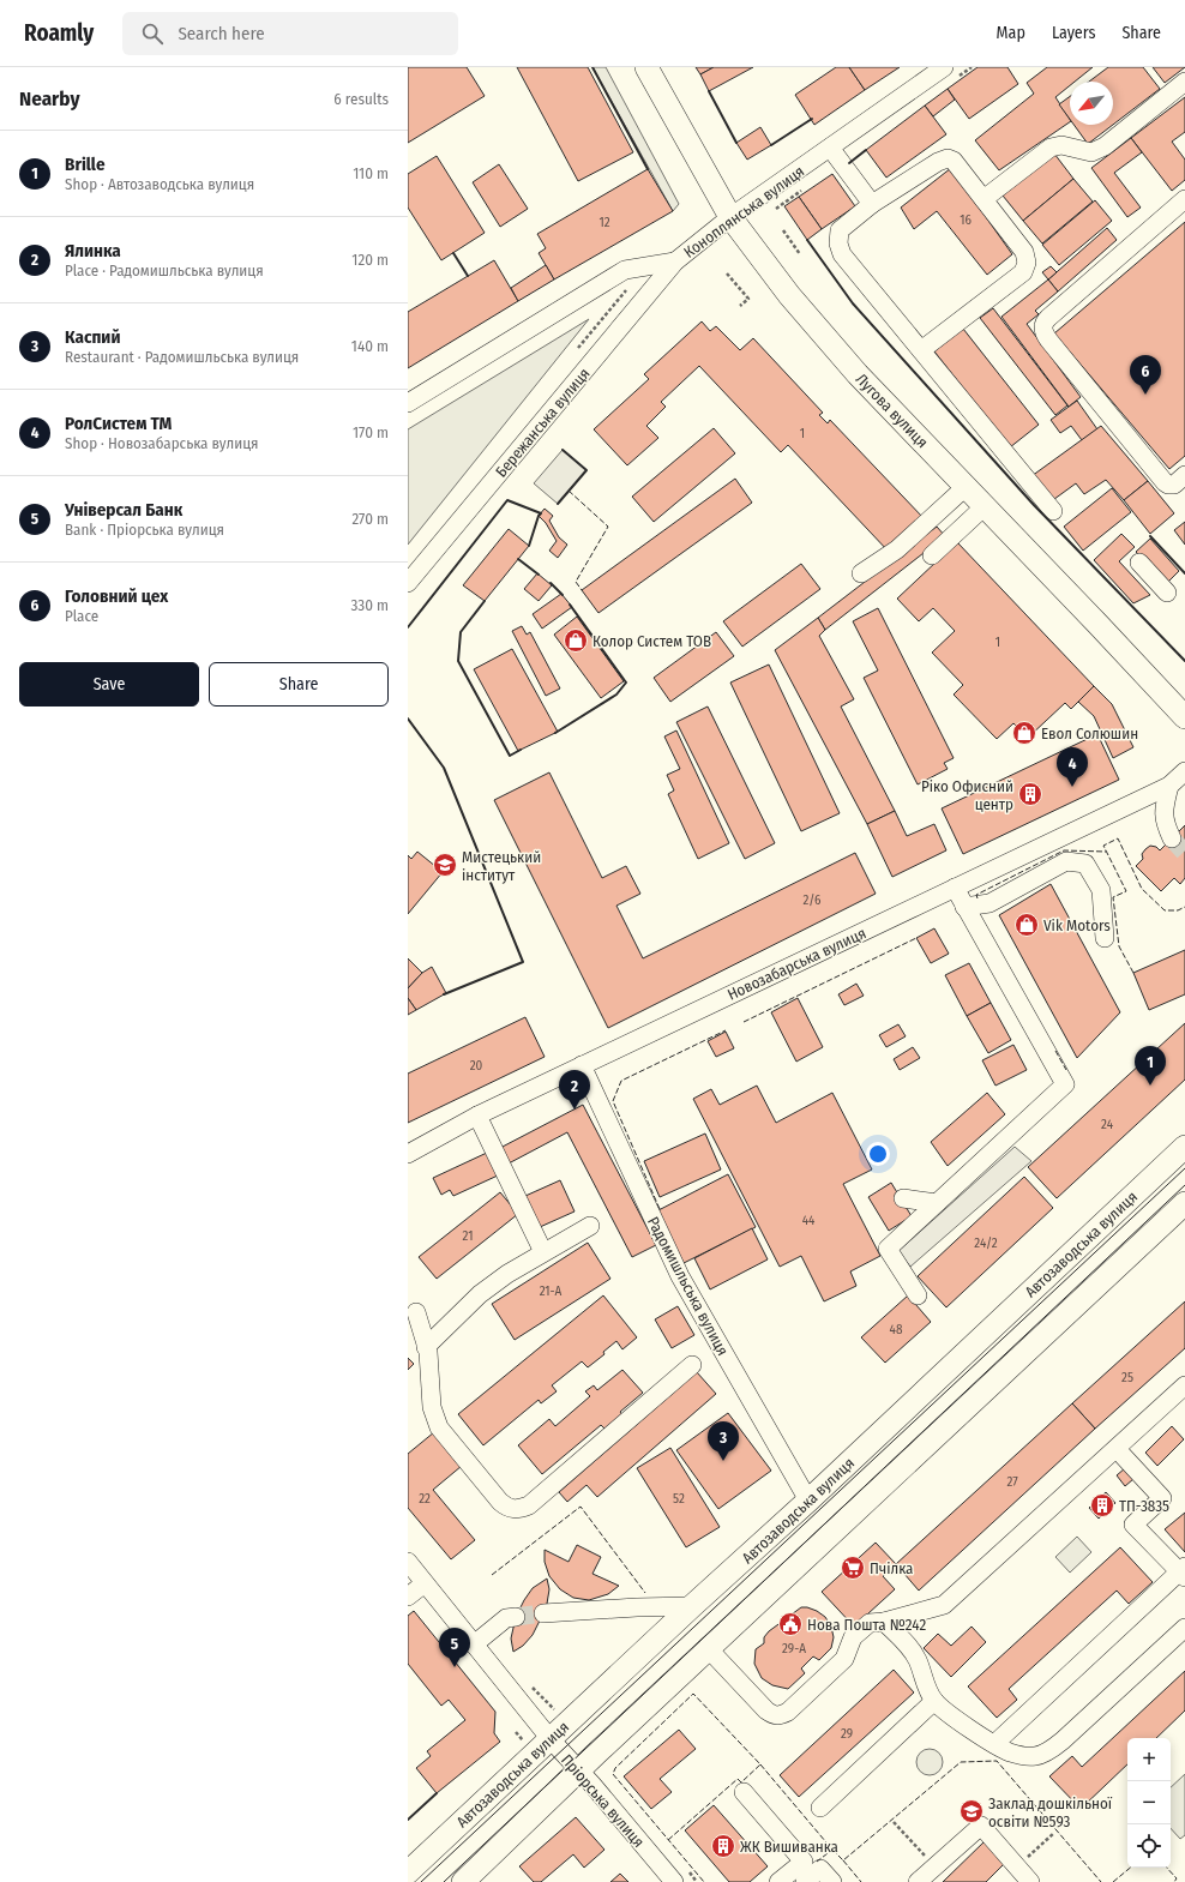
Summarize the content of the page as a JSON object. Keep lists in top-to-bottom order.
{
  "streets": {
    "main road": ["Лугова вулиця", "Автозаводська вулиця"],
    "street": [
      "Коноплянська вулиця",
      "Бережанська вулиця",
      "Новозабарська вулиця",
      "Радомишльська вулиця",
      "Пріорська вулиця"
    ]
  },
  "crossings": [
    ["Коноплянська вулиця", "Лугова вулиця"],
    ["Коноплянська вулиця", "Бережанська вулиця"],
    ["Новозабарська вулиця", "Радомишльська вулиця"],
    ["Автозаводська вулиця", "Радомишльська вулиця"],
    ["Автозаводська вулиця", "Пріорська вулиця"]
  ],
  "places": {
    "shop": ["Колор Систем ТОВ", "Евол Солюшин", "Vik Motors"],
    "building": ["Ріко Офисний центр", "ТП-3835", "ЖК Вишиванка"],
    "school or university": ["Мистецький інститут", "Заклад дошкільної освіти №593"],
    "supermarket": ["Пчілка"],
    "public building": ["Нова Пошта №242"]
  },
  "house_numbers": [
    "16",
    "12",
    "1",
    "1",
    "2/6",
    "20",
    "24",
    "44",
    "21",
    "24/2",
    "21-А",
    "48",
    "25",
    "27",
    "22",
    "52",
    "29-А",
    "29"
  ],
  "north": "bottom left",
  "page": {
    "header": "Roamly",
    "search": "Search here",
    "nav": ["Map", "Layers", "Share"],
    "heading": ["Nearby", "6 results"],
    "list": [
      {
        "mark": "1",
        "name": "Brille",
        "note": "Shop · Автозаводська вулиця",
        "value": "110 m"
      },
      {
        "mark": "2",
        "name": "Ялинка",
        "note": "Place · Радомишльська вулиця",
        "value": "120 m"
      },
      {
        "mark": "3",
        "name": "Каспий",
        "note": "Restaurant · Радомишльська вулиця",
        "value": "140 m"
      },
      {
        "mark": "4",
        "name": "РолСистем ТМ",
        "note": "Shop · Новозабарська вулиця",
        "value": "170 m"
      },
      {
        "mark": "5",
        "name": "Універсал Банк",
        "note": "Bank · Пріорська вулиця",
        "value": "270 m"
      },
      {
        "mark": "6",
        "name": "Головний цех",
        "note": "Place",
        "value": "330 m"
      }
    ],
    "pins": [
      "6",
      "4",
      "1",
      "2",
      "3",
      "5"
    ],
    "buttons": ["Save", "Share"],
    "map_buttons": ["+", "−"]
  }
}
